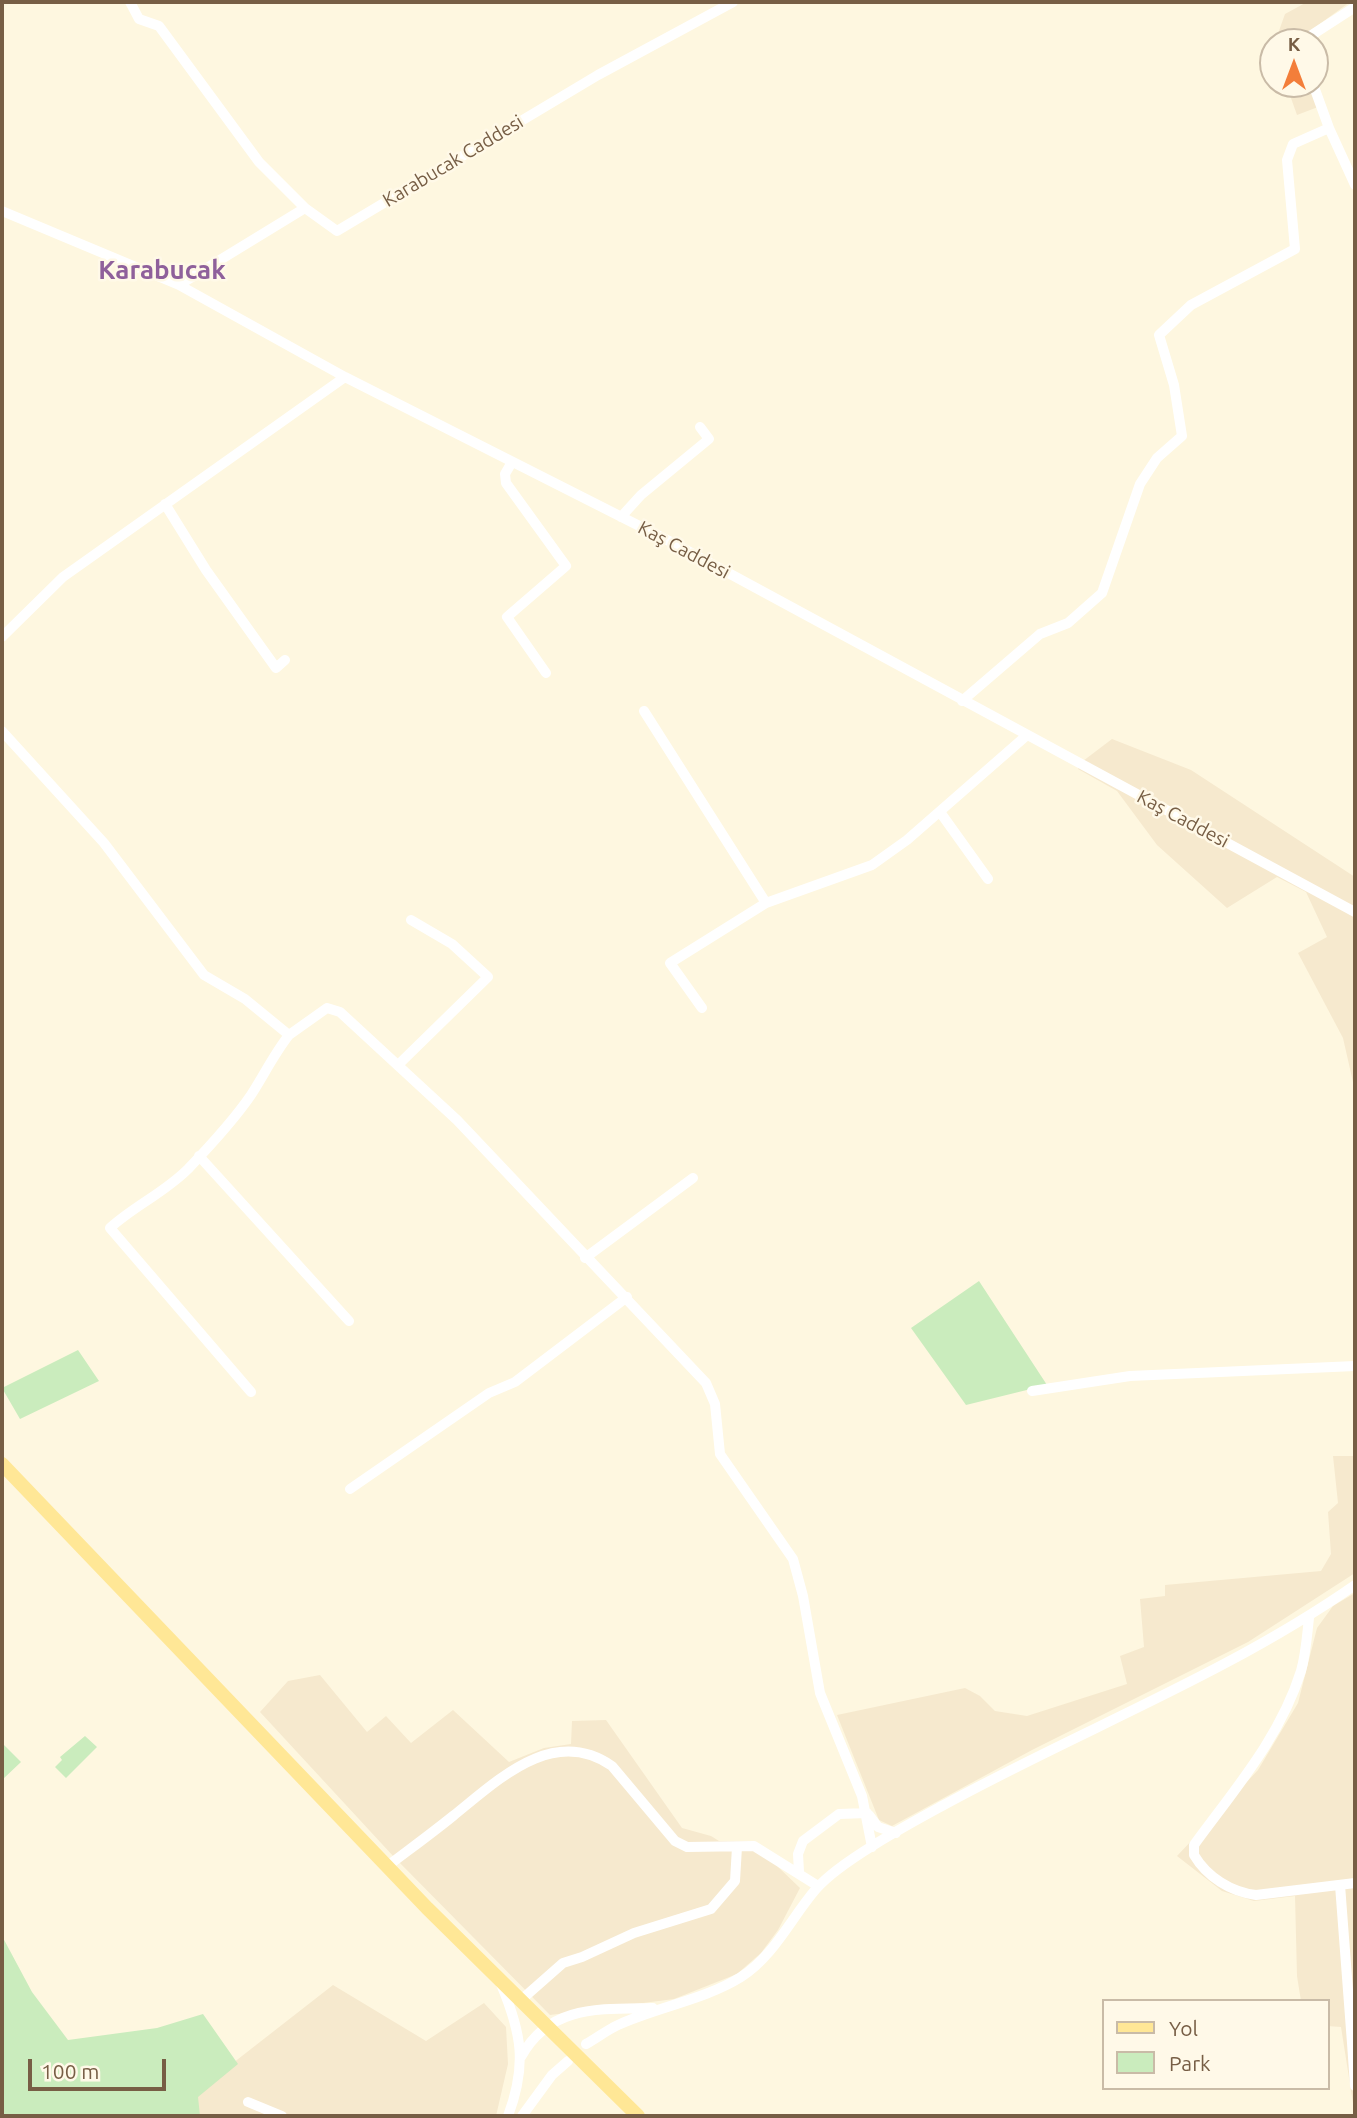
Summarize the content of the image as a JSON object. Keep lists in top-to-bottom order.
{
  "streets": {
    "street": ["Karabucak Caddesi", "Kaş Caddesi"]
  },
  "districts": ["Karabucak"],
  "legend": ["Yol", "Park"],
  "scale_bar": "100 m",
  "north": "top"
}
